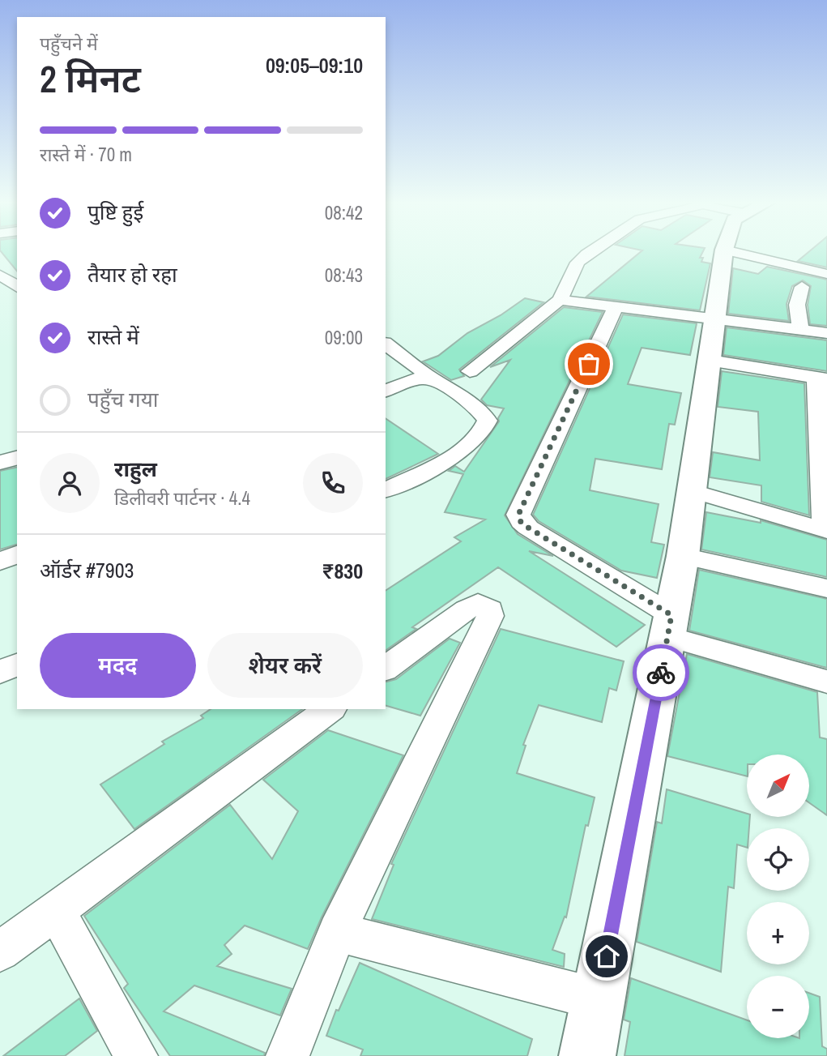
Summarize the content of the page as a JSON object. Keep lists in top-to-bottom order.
{
  "north": "top right",
  "page": {
    "heading": ["2 मिनट", "पहुँचने में", "09:05–09:10"],
    "panel": [
      "राहुल",
      "डिलीवरी पार्टनर · 4.4",
      "ऑर्डर #7903",
      "₹830"
    ],
    "bar": "रास्ते में · 70 m",
    "list": [
      ["पुष्टि हुई", "08:42"],
      ["तैयार हो रहा", "08:43"],
      ["रास्ते में", "09:00"],
      "पहुँच गया"
    ],
    "buttons": ["मदद", "शेयर करें"],
    "map_buttons": ["+", "−"]
  }
}
